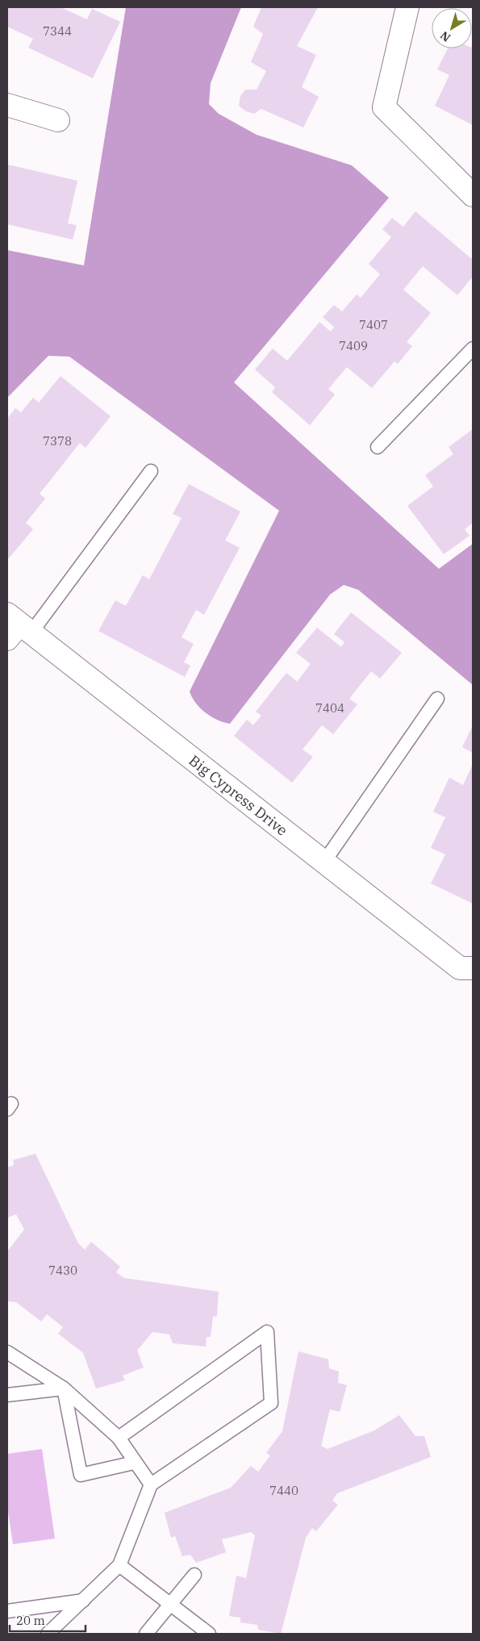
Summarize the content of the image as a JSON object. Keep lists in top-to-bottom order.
{
  "streets": {
    "street": ["Big Cypress Drive"]
  },
  "house_numbers": [
    "7344",
    "7407",
    "7409",
    "7378",
    "7404",
    "7430",
    "7440"
  ],
  "scale_bar": "20 m",
  "north": "bottom left"
}
